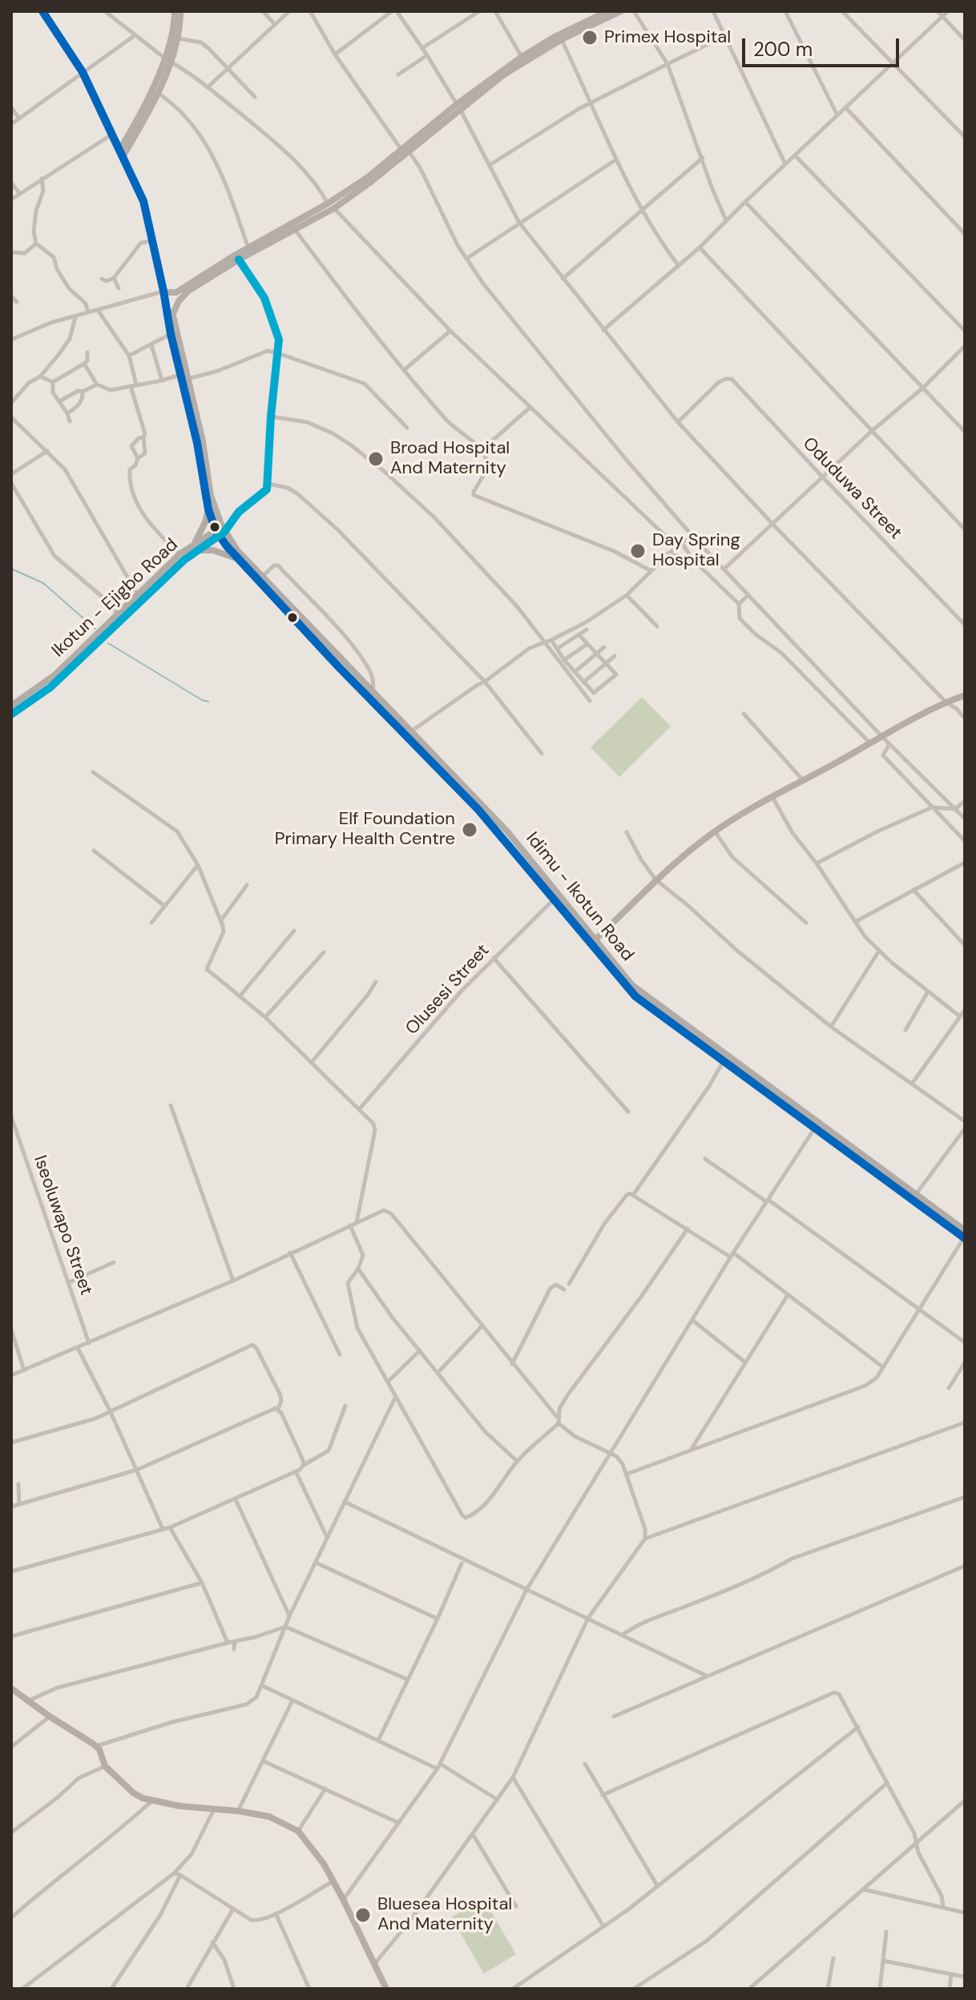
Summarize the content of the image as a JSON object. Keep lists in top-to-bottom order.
{
  "streets": {
    "main road": ["Ikotun - Ejigbo Road", "Idimu - Ikotun Road"],
    "street": ["Oduduwa Street", "Olusesi Street", "Iseoluwapo Street"]
  },
  "crossings": [
    ["Idimu - Ikotun Road", "Olusesi Street"]
  ],
  "places": [
    "Primex Hospital",
    "Broad Hospital And Maternity",
    "Day Spring Hospital",
    "Elf Foundation Primary Health Centre",
    "Bluesea Hospital And Maternity"
  ],
  "scale_bar": "200 m"
}
